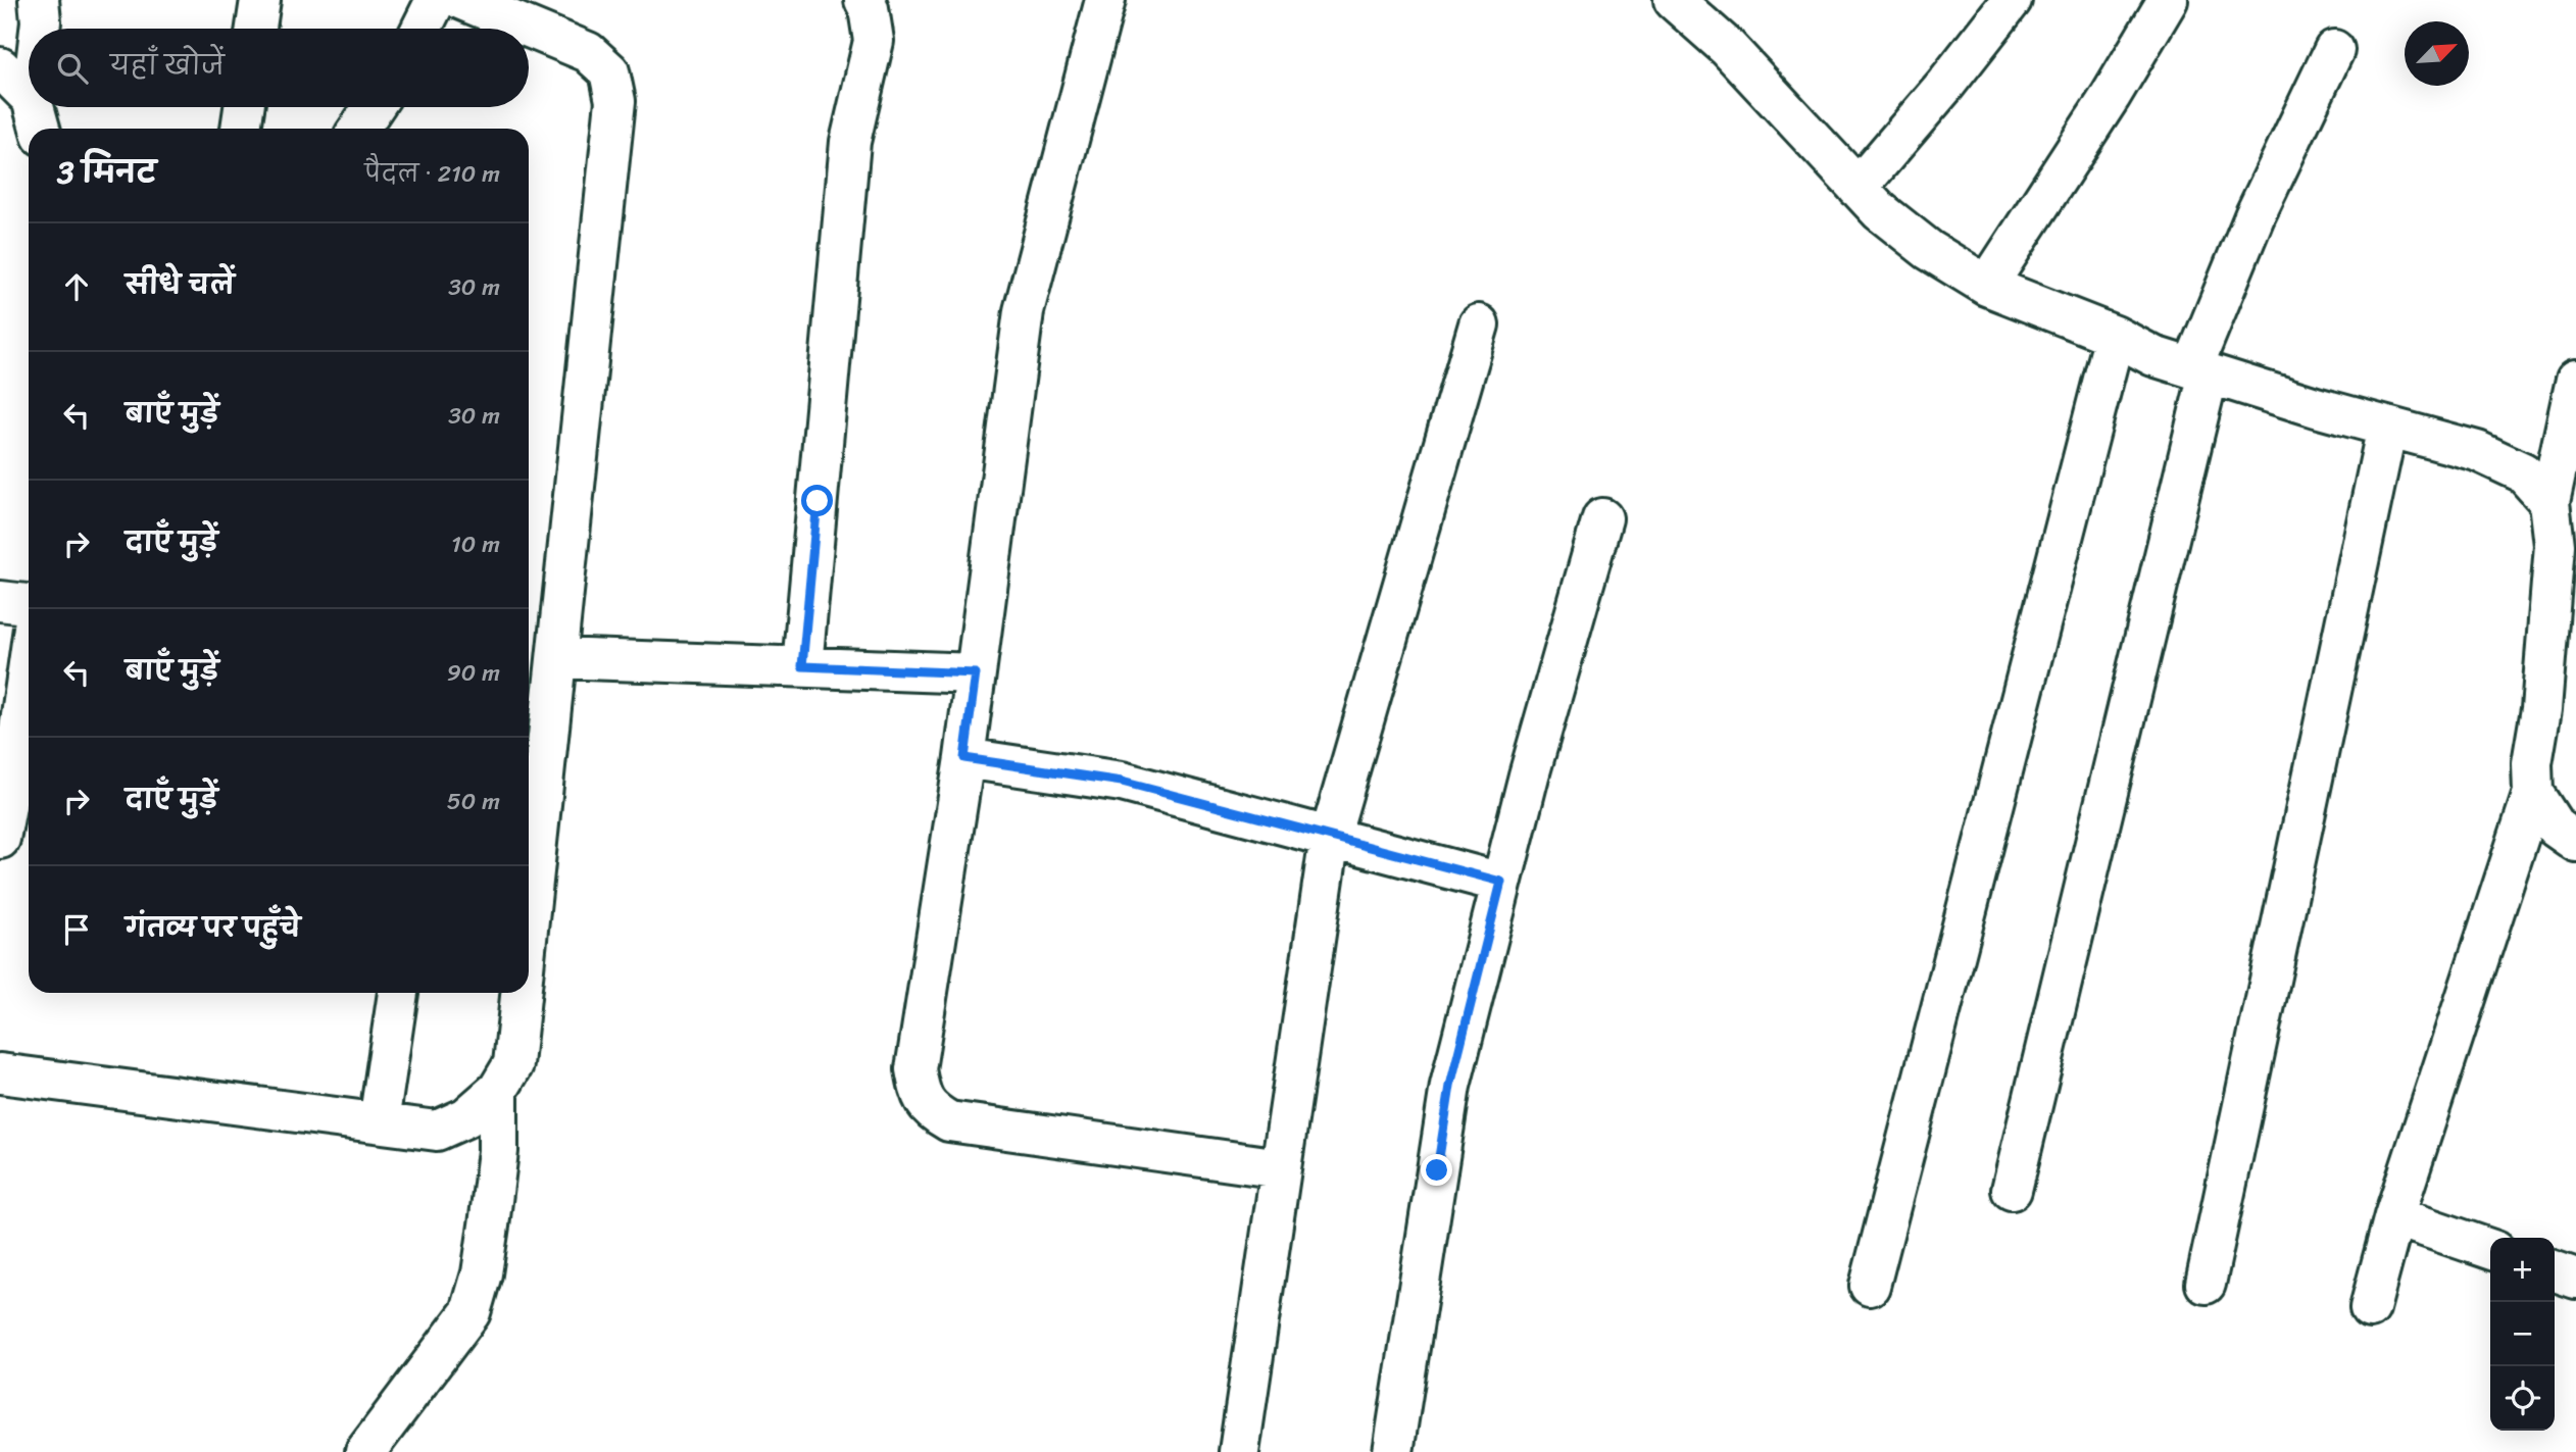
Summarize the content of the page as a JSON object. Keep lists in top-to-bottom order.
{
  "north": "top right",
  "page": {
    "search": "यहाँ खोजें",
    "heading": ["3 मिनट", "पैदल · 210 m"],
    "list": [
      ["सीधे चलें", "30 m"],
      ["बाएँ मुड़ें", "30 m"],
      ["दाएँ मुड़ें", "10 m"],
      ["बाएँ मुड़ें", "90 m"],
      ["दाएँ मुड़ें", "50 m"],
      "गंतव्य पर पहुँचे"
    ],
    "map_buttons": ["+", "−"]
  }
}
